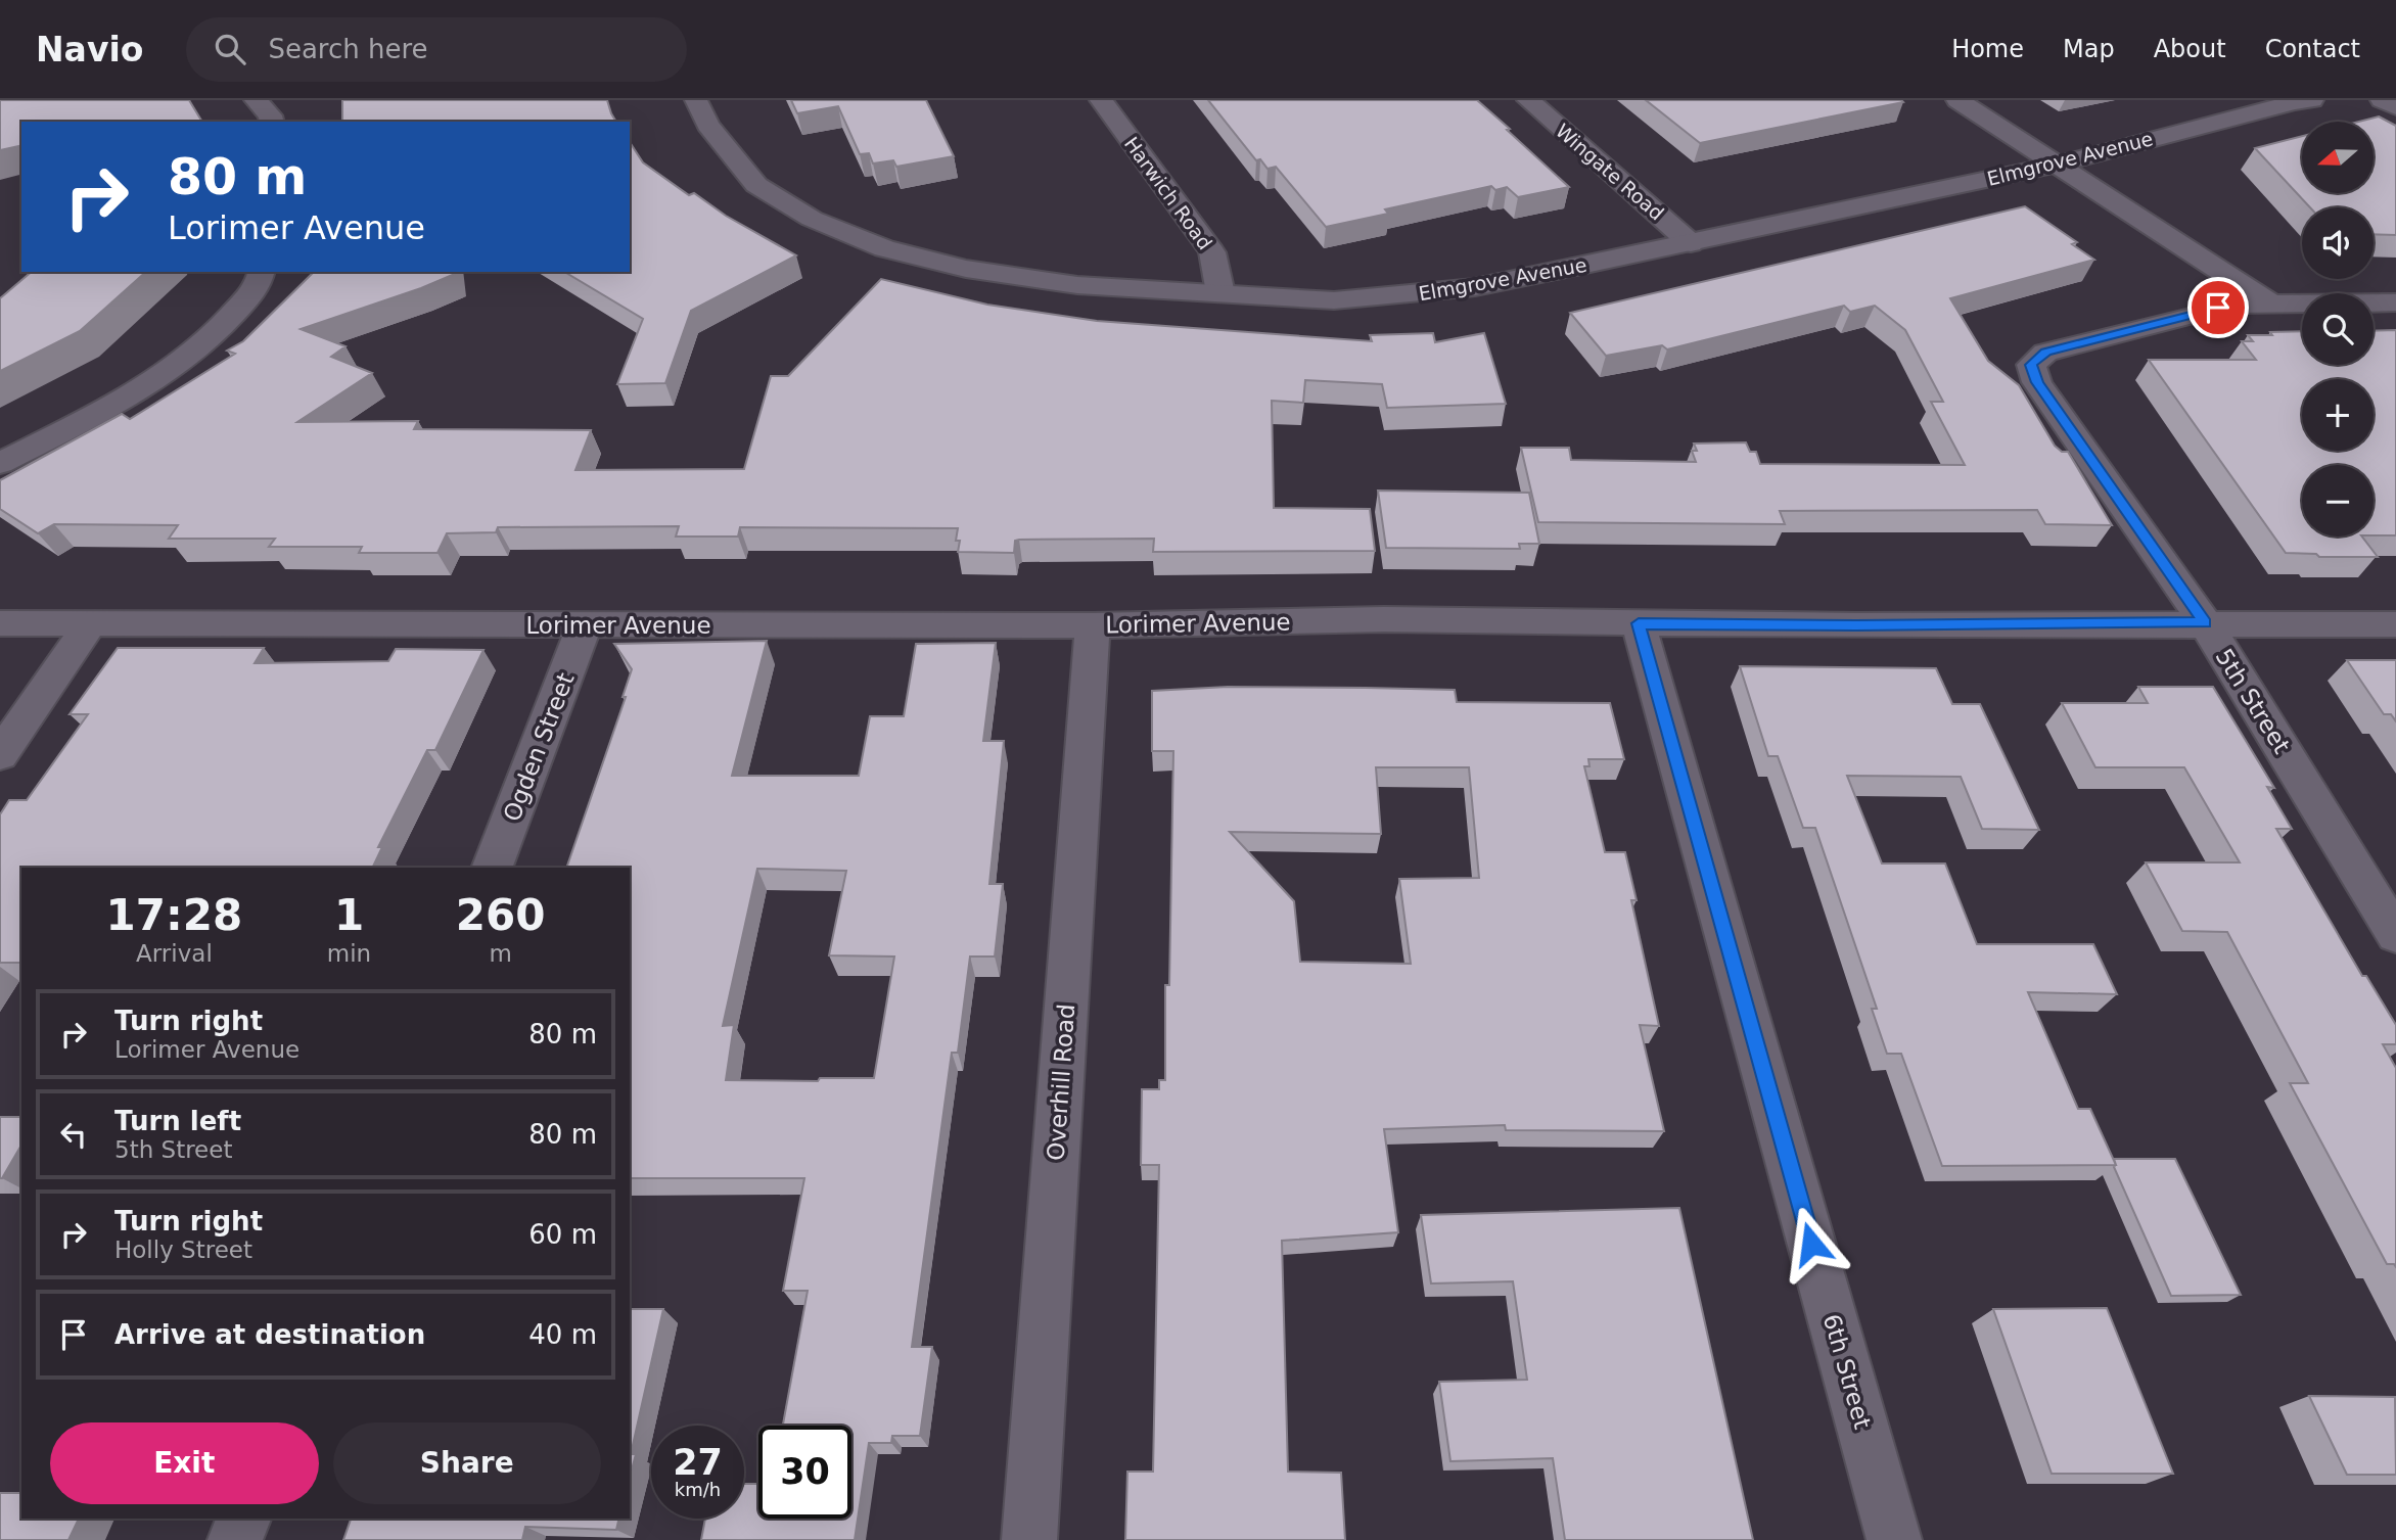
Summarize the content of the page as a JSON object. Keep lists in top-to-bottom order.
{
  "streets": {
    "street": [
      "Elmgrove Avenue",
      "Wingate Road",
      "Harwich Road",
      "Lorimer Avenue",
      "5th Street",
      "Ogden Street",
      "Overhill Road",
      "6th Street"
    ]
  },
  "crossings": [
    ["Elmgrove Avenue", "Wingate Road"],
    ["Elmgrove Avenue", "Harwich Road"],
    ["Lorimer Avenue", "5th Street"],
    ["Lorimer Avenue", "Ogden Street"],
    ["Lorimer Avenue", "Overhill Road"],
    ["Lorimer Avenue", "6th Street"]
  ],
  "north": "left",
  "page": {
    "header": "Navio",
    "search": "Search here",
    "nav": [
      "Home",
      "Map",
      "About",
      "Contact"
    ],
    "map_buttons": ["+", "−"],
    "turn": ["80 m", "Lorimer Avenue"],
    "eta": [
      "17:28",
      "Arrival",
      "1",
      "min",
      "260",
      "m"
    ],
    "list": [
      {
        "name": "Turn right",
        "note": "Lorimer Avenue",
        "value": "80 m"
      },
      {
        "name": "Turn left",
        "note": "5th Street",
        "value": "80 m"
      },
      {
        "name": "Turn right",
        "note": "Holly Street",
        "value": "60 m"
      },
      {
        "name": "Arrive at destination",
        "value": "40 m"
      }
    ],
    "buttons": ["Exit", "Share"],
    "speed": "27 km/h",
    "limit": "30"
  }
}
